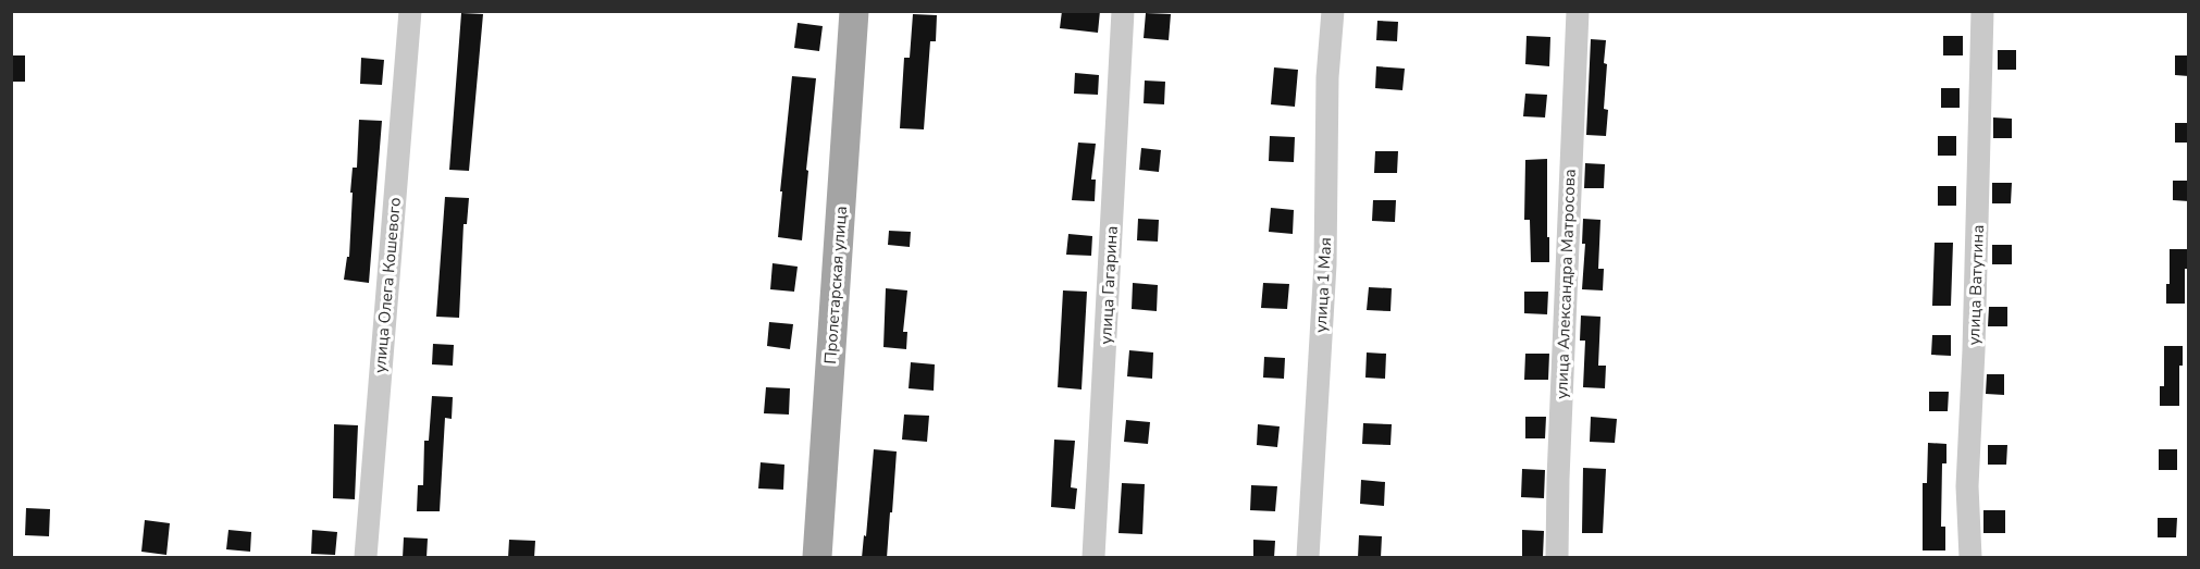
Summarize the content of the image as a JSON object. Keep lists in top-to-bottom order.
{
  "streets": {
    "main road": ["Пролетарская улица"],
    "street": [
      "улица Александра Матросова",
      "улица Олега Кошевого",
      "улица Гагарина",
      "улица 1 Мая",
      "улица Ватутина"
    ]
  }
}
